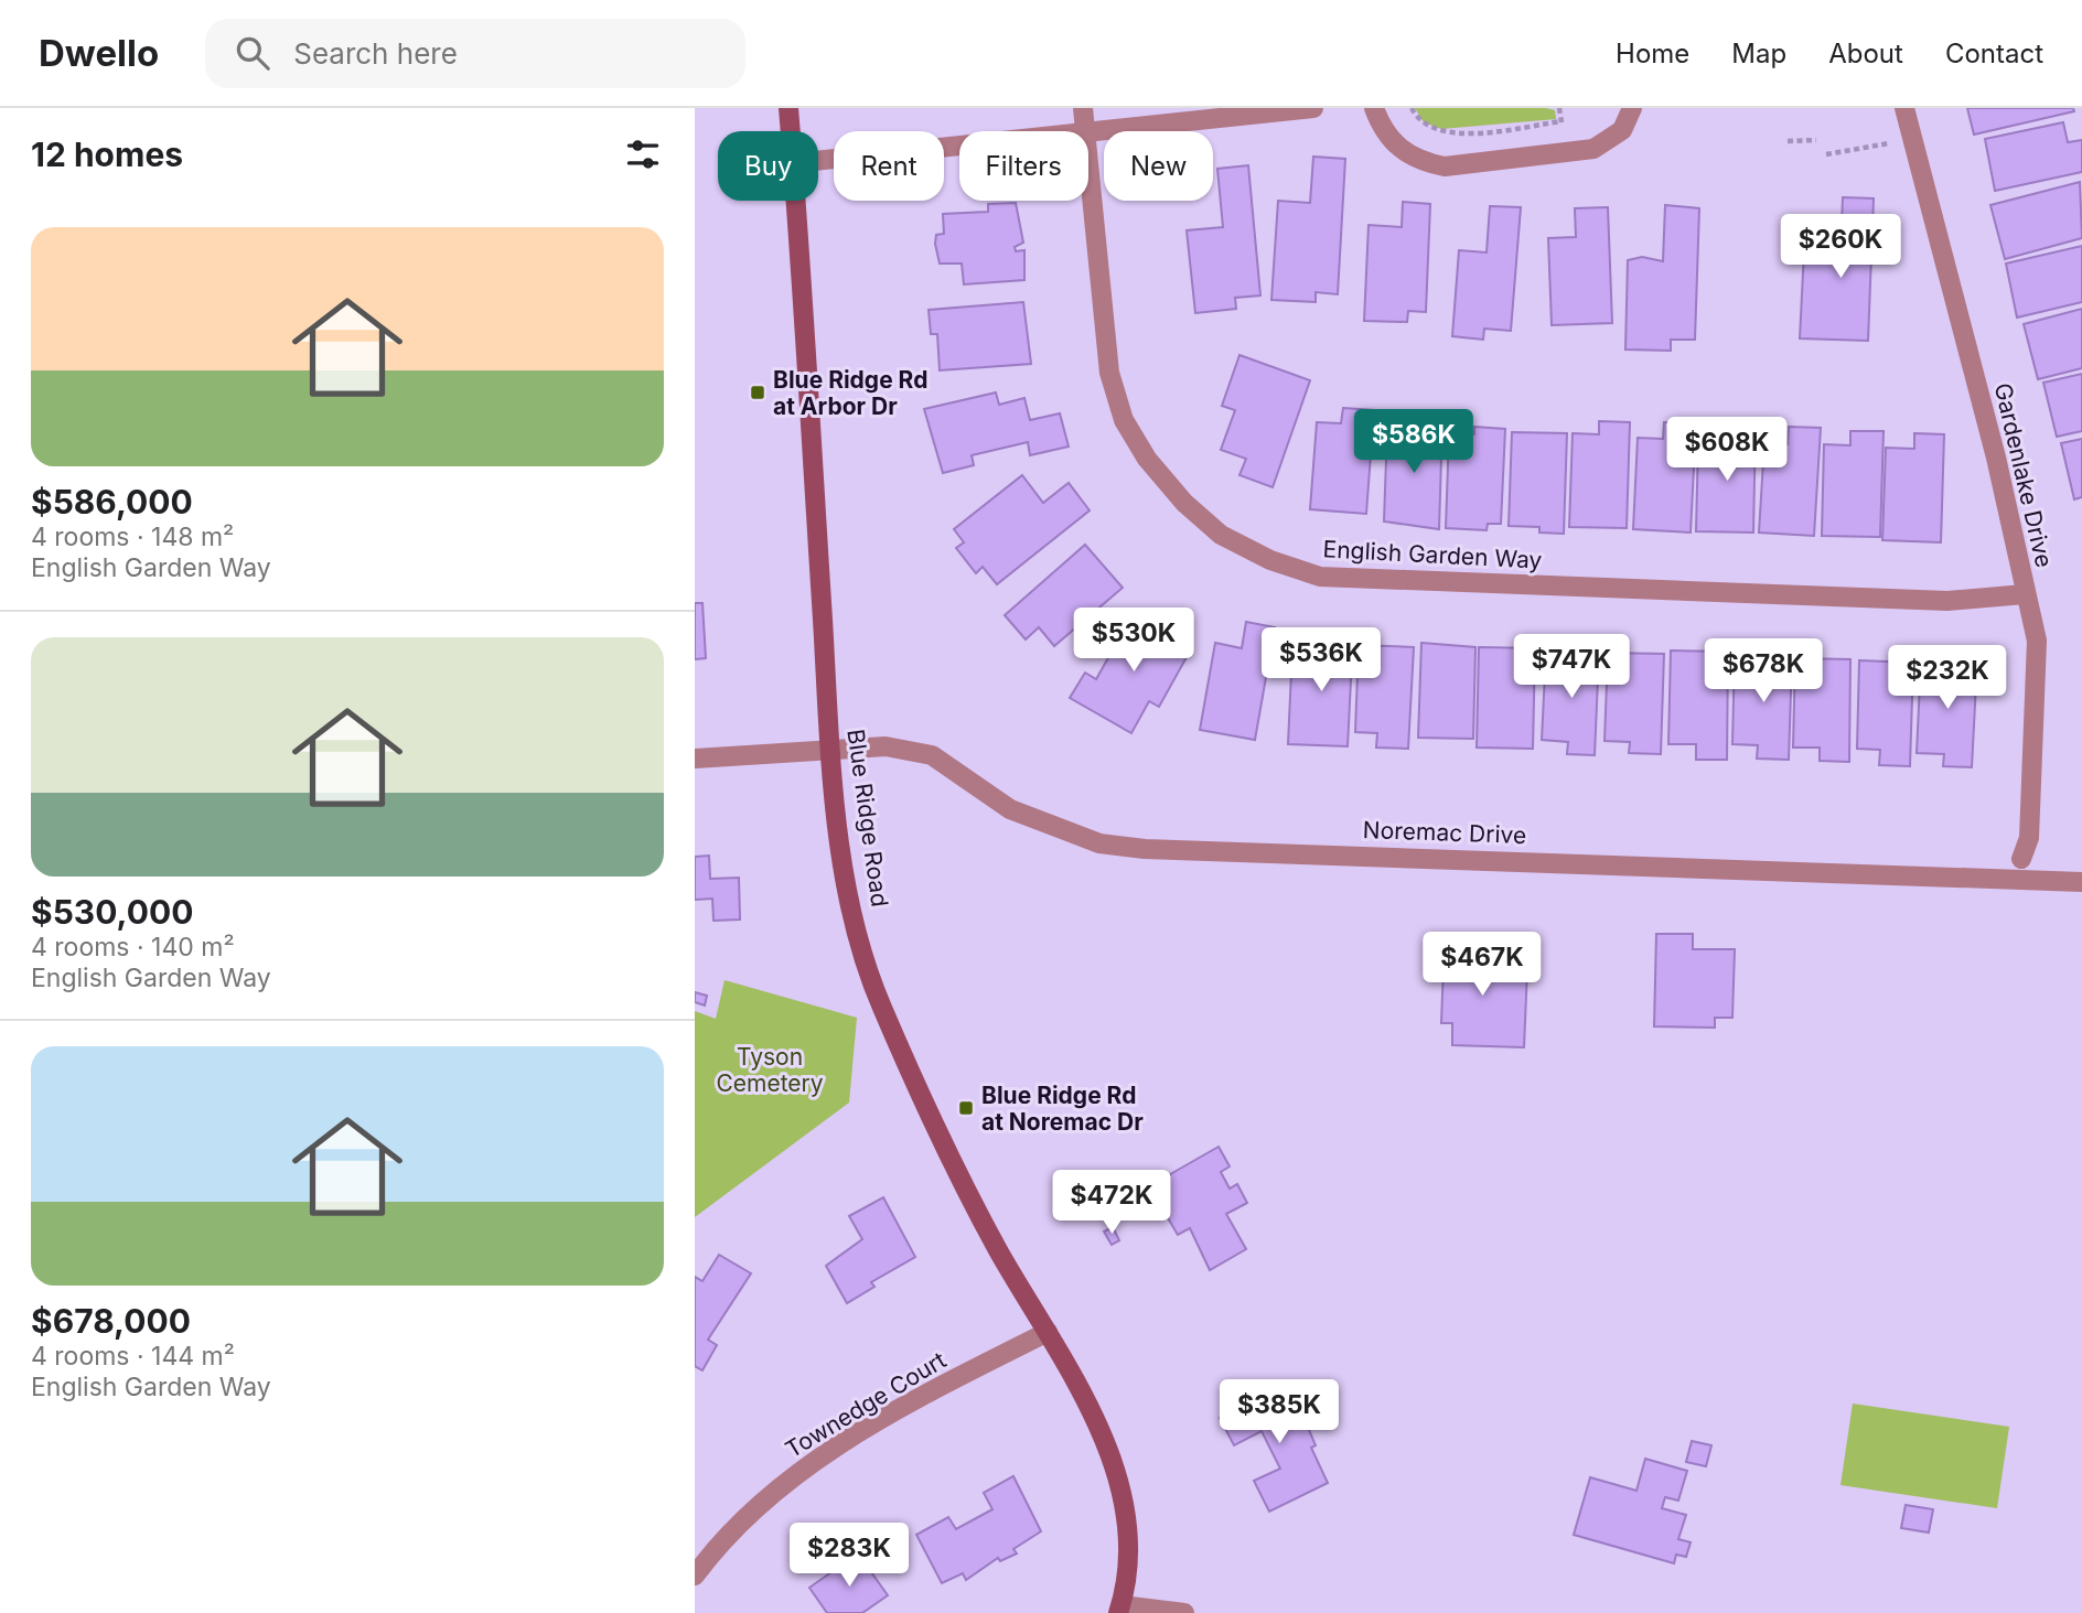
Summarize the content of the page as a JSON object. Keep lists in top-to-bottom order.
{
  "streets": {
    "main road": ["Blue Ridge Road"],
    "street": [
      "Gardenlake Drive",
      "English Garden Way",
      "Noremac Drive",
      "Townedge Court"
    ]
  },
  "crossings": [
    ["Gardenlake Drive", "English Garden Way"],
    ["Blue Ridge Road", "Noremac Drive"],
    ["Blue Ridge Road", "Townedge Court"]
  ],
  "parks": ["Tyson Cemetery"],
  "places": {
    "transit": ["Blue Ridge Rd at Arbor Dr", "Blue Ridge Rd at Noremac Dr"]
  },
  "page": {
    "header": "Dwello",
    "search": "Search here",
    "nav": [
      "Home",
      "Map",
      "About",
      "Contact"
    ],
    "heading": "12 homes",
    "chip": [
      "Buy",
      "Rent",
      "Filters",
      "New"
    ],
    "list": [
      {
        "name": "$586,000",
        "note": "4 rooms · 148 m² · English Garden Way"
      },
      {
        "name": "$530,000",
        "note": "4 rooms · 140 m² · English Garden Way"
      },
      {
        "name": "$678,000",
        "note": "4 rooms · 144 m² · English Garden Way"
      }
    ],
    "price": [
      "$260K",
      "$586K",
      "$608K",
      "$530K",
      "$536K",
      "$747K",
      "$678K",
      "$232K",
      "$467K",
      "$472K",
      "$385K",
      "$283K"
    ]
  }
}
